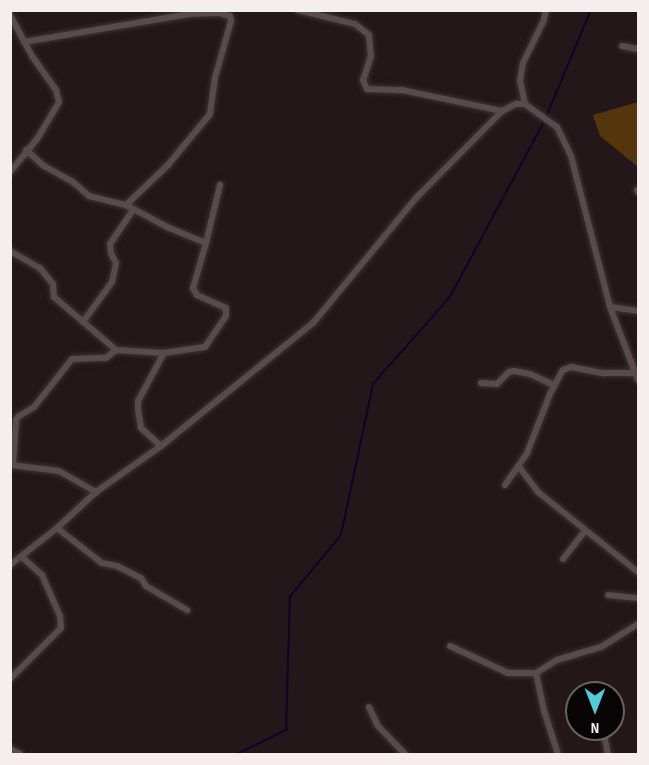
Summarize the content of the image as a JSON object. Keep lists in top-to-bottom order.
{
  "north": "bottom"
}
